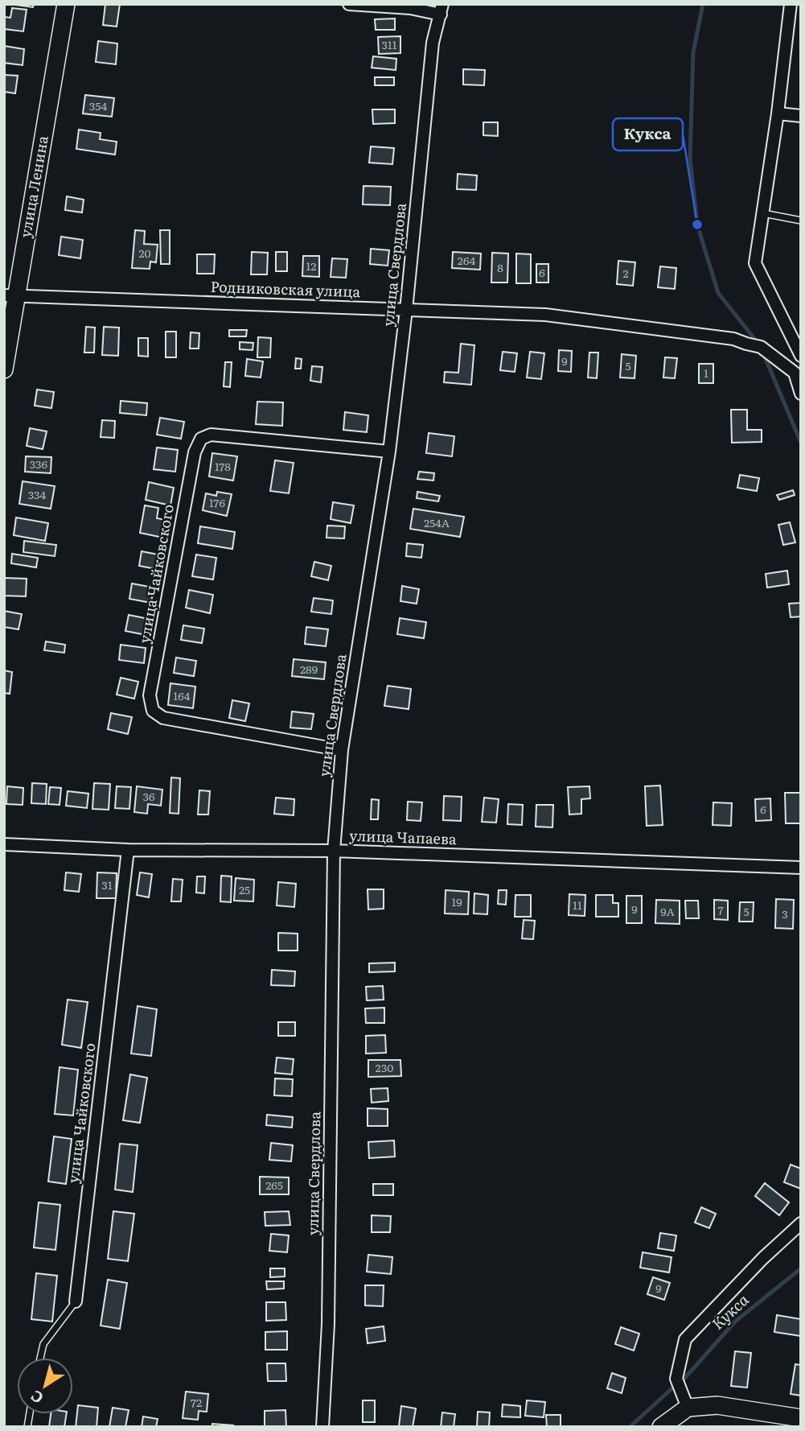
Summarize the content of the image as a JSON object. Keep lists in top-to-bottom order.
{
  "streets": {
    "street": [
      "улица Ленина",
      "улица Свердлова",
      "Родниковская улица",
      "улица Чайковского",
      "улица Чапаева"
    ]
  },
  "crossings": [
    ["улица Ленина", "Родниковская улица"],
    ["улица Свердлова", "Родниковская улица"],
    ["улица Свердлова", "улица Чайковского"],
    ["улица Свердлова", "улица Чапаева"],
    ["улица Чайковского", "улица Чапаева"]
  ],
  "water": ["Кукса"],
  "places": ["Кукса"],
  "house_numbers": [
    "311",
    "354",
    "20",
    "264",
    "12",
    "8",
    "6",
    "2",
    "9",
    "5",
    "1",
    "336",
    "178",
    "334",
    "176",
    "254А",
    "289",
    "164",
    "36",
    "6",
    "31",
    "25",
    "19",
    "11",
    "9",
    "7",
    "9А",
    "5",
    "3",
    "230",
    "265",
    "9",
    "72"
  ],
  "north": "bottom left"
}
